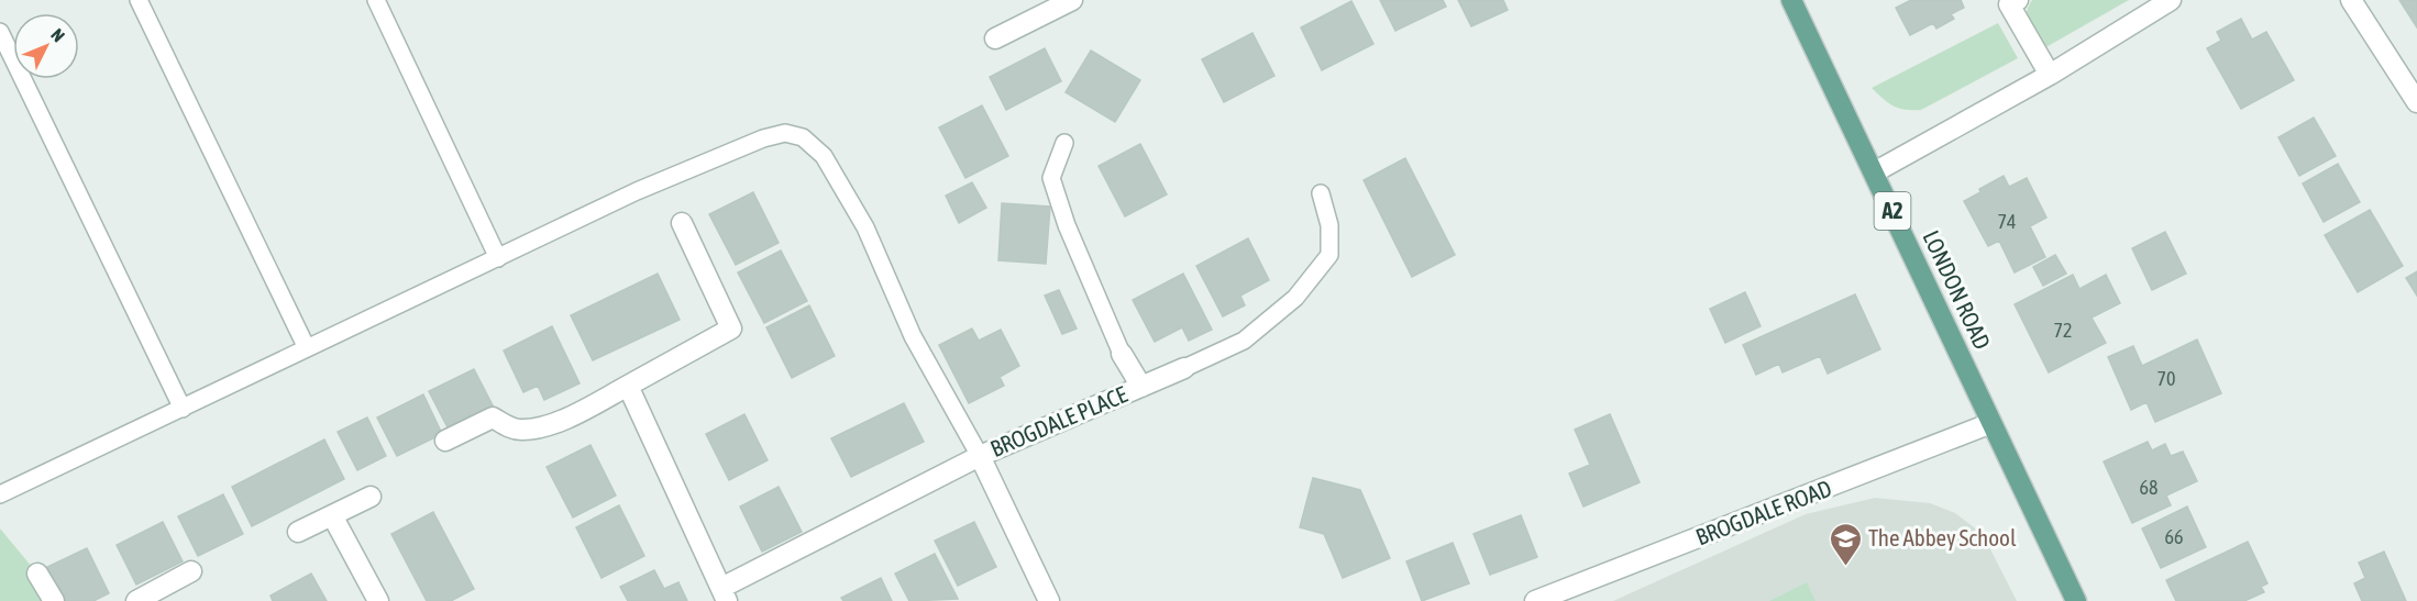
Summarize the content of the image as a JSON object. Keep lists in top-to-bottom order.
{
  "streets": {
    "main road": ["A2", "LONDON ROAD"],
    "street": ["BROGDALE PLACE", "BROGDALE ROAD"]
  },
  "crossings": [
    ["LONDON ROAD", "BROGDALE ROAD"]
  ],
  "places": {
    "school or university": ["The Abbey School"]
  },
  "house_numbers": [
    "74",
    "72",
    "70",
    "68",
    "66"
  ],
  "north": "top right"
}
